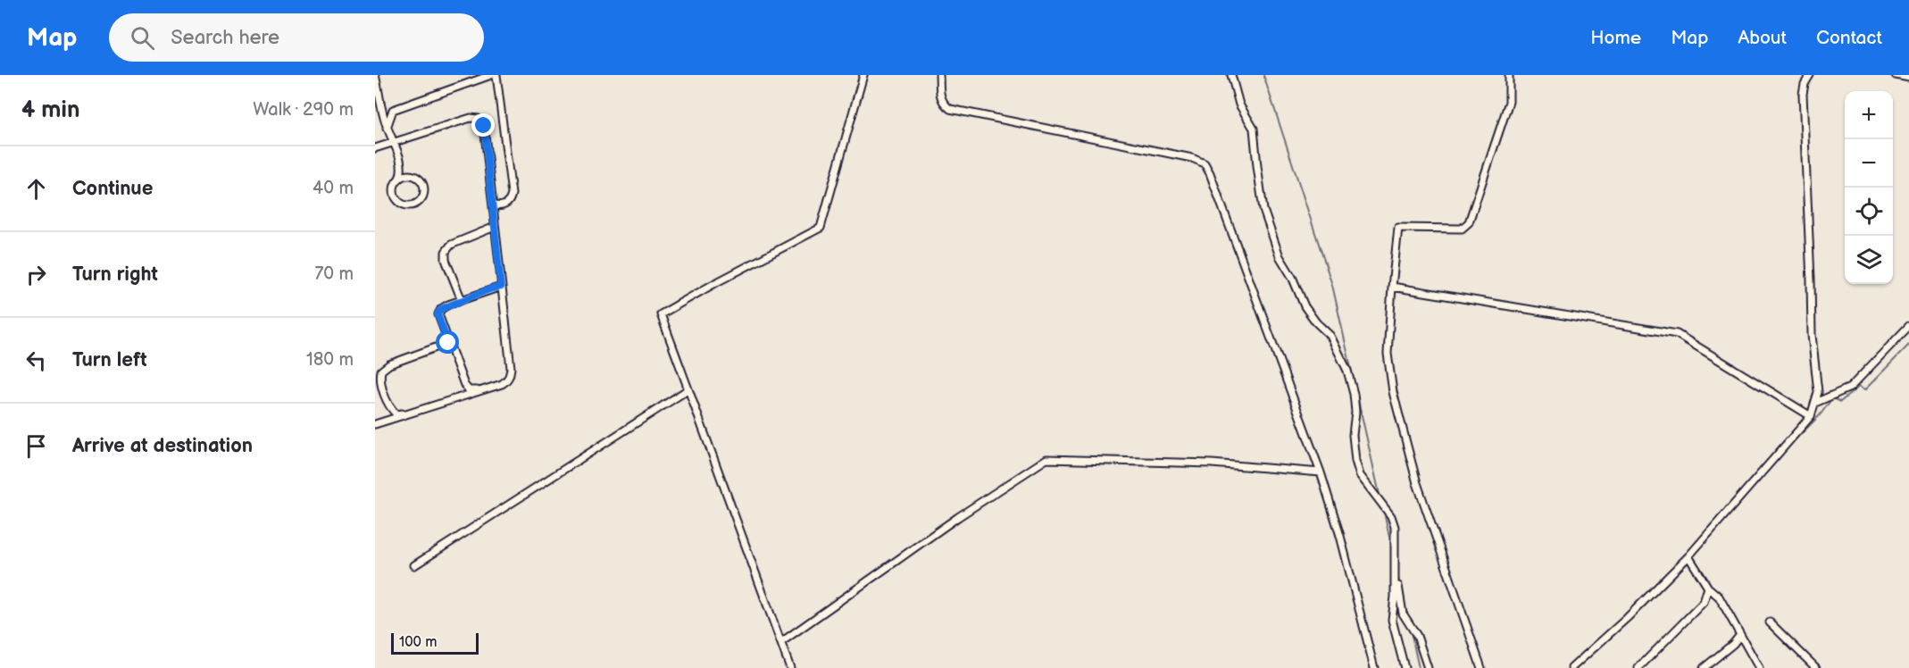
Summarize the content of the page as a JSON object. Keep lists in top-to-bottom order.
{
  "scale_bar": "100 m",
  "page": {
    "header": "Map",
    "search": "Search here",
    "nav": [
      "Home",
      "Map",
      "About",
      "Contact"
    ],
    "heading": ["4 min", "Walk · 290 m"],
    "map_buttons": ["+", "−"],
    "list": [
      ["Continue", "40 m"],
      ["Turn right", "70 m"],
      ["Turn left", "180 m"],
      "Arrive at destination"
    ],
    "scale": "100 m"
  }
}
